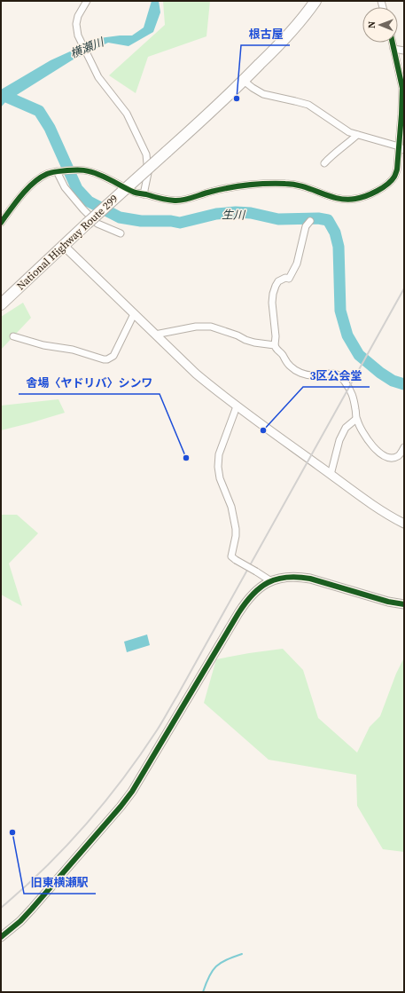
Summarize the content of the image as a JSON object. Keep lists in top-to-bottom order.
{
  "streets": {
    "highway": ["National Highway Route 299"]
  },
  "water": ["横瀬川", "生川"],
  "places": [
    "根古屋",
    "3区公会堂",
    "舎場〈ヤドリバ〉シンワ",
    "旧東横瀬駅"
  ],
  "north": "left"
}
